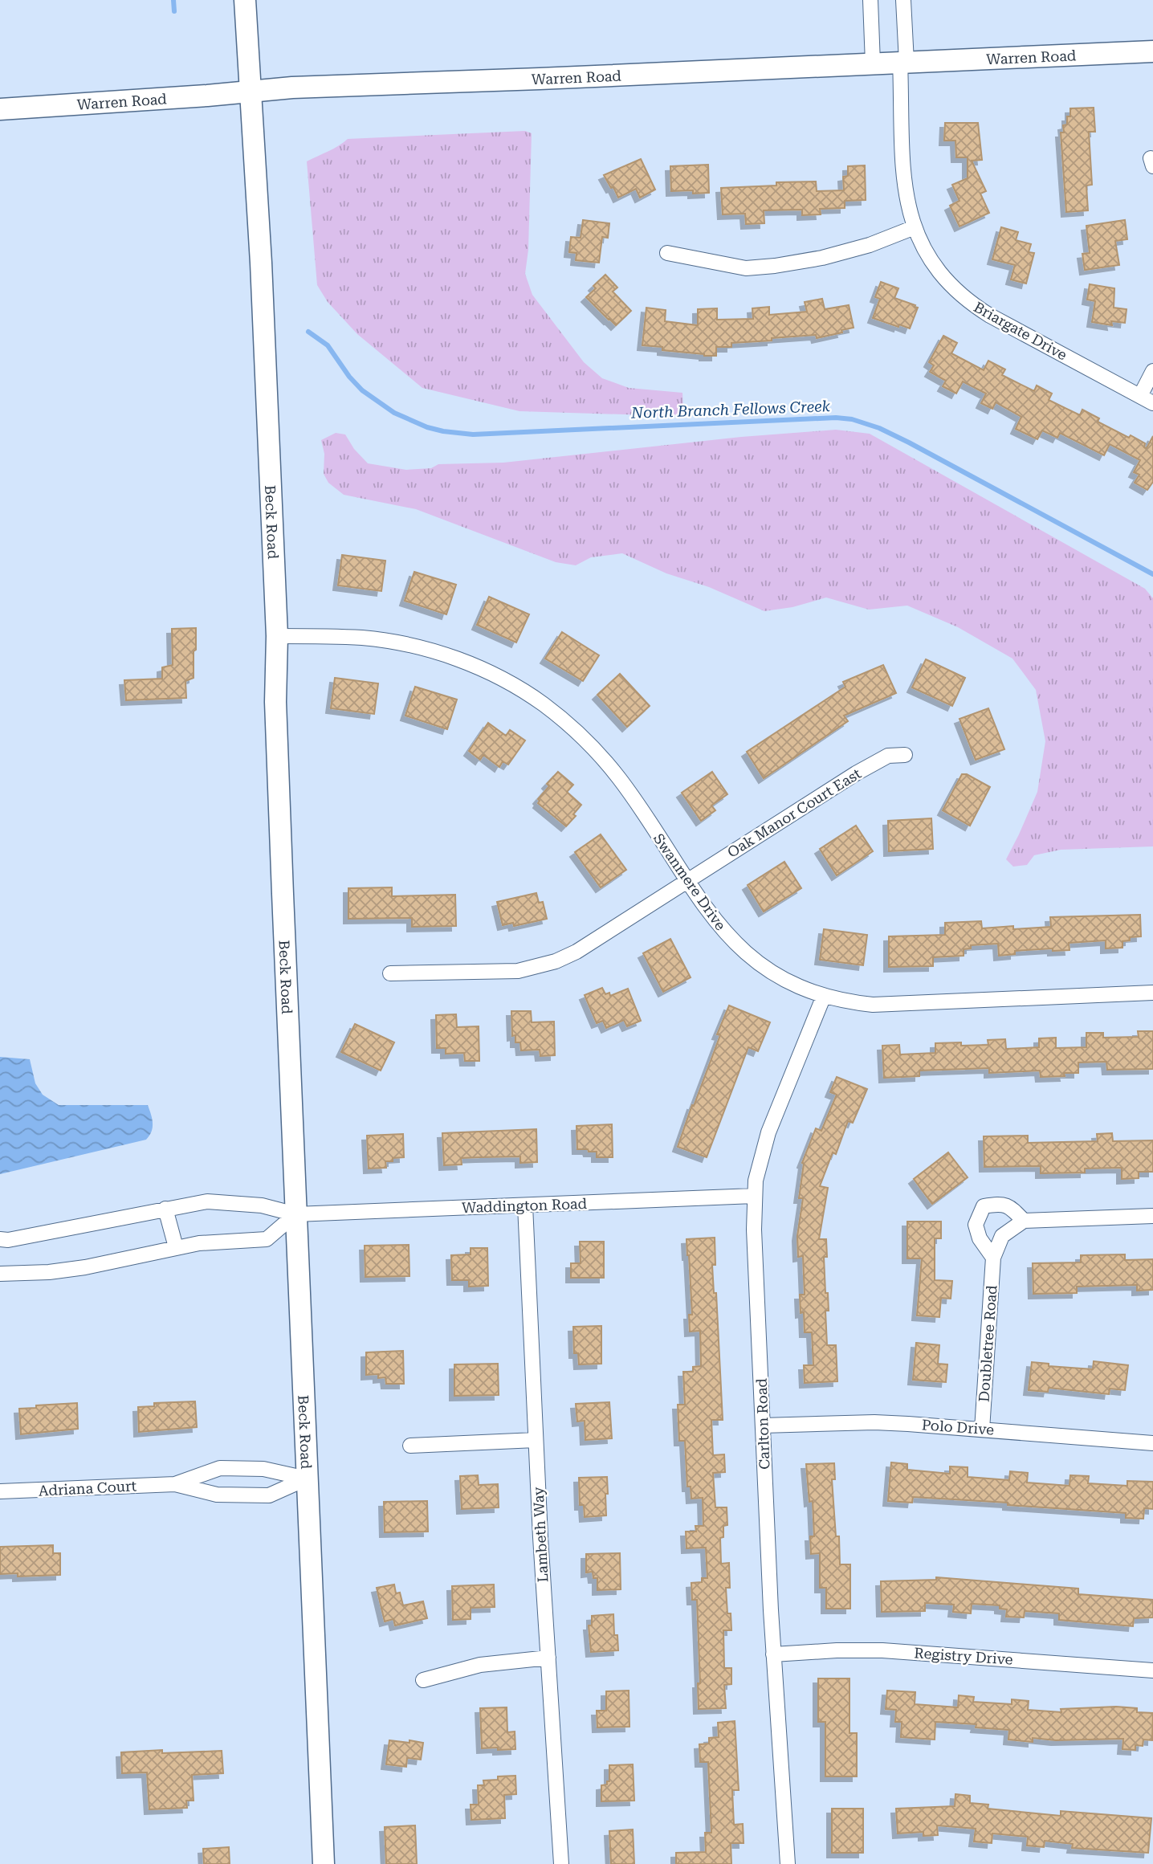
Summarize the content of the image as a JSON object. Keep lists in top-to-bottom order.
{
  "streets": {
    "main road": ["Warren Road", "Beck Road"],
    "street": [
      "Briargate Drive",
      "Oak Manor Court East",
      "Swanmere Drive",
      "Waddington Road",
      "Doubletree Road",
      "Carlton Road",
      "Polo Drive",
      "Adriana Court",
      "Lambeth Way",
      "Registry Drive"
    ]
  },
  "crossings": [
    ["Warren Road", "Briargate Drive"],
    ["Warren Road", "Beck Road"],
    ["Beck Road", "Swanmere Drive"],
    ["Beck Road", "Waddington Road"],
    ["Beck Road", "Adriana Court"],
    ["Oak Manor Court East", "Swanmere Drive"],
    ["Swanmere Drive", "Carlton Road"],
    ["Waddington Road", "Carlton Road"],
    ["Waddington Road", "Lambeth Way"],
    ["Doubletree Road", "Polo Drive"],
    ["Carlton Road", "Polo Drive"],
    ["Carlton Road", "Registry Drive"]
  ],
  "water": ["North Branch Fellows Creek"]
}
